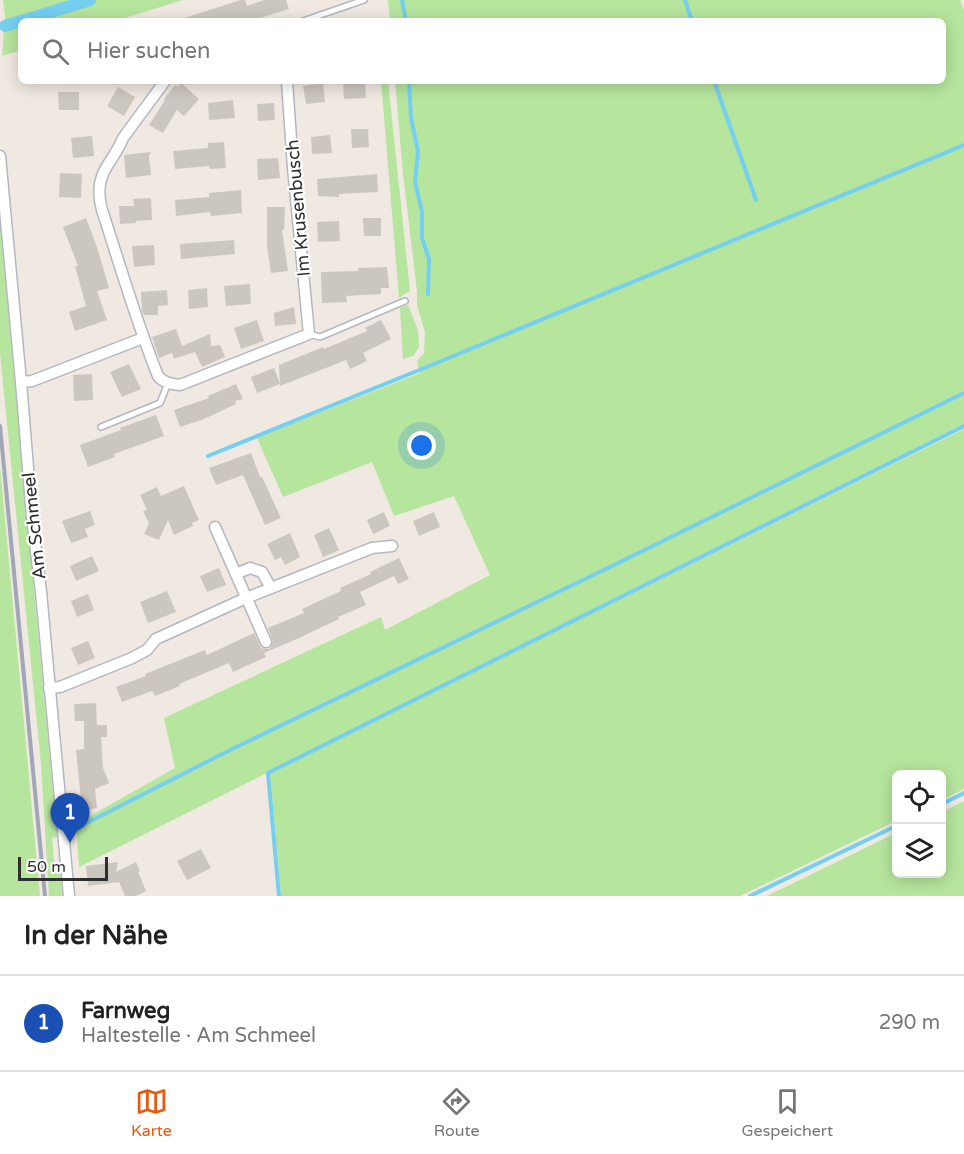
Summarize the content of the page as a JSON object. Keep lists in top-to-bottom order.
{
  "streets": {
    "street": ["Im Krusenbusch", "Am Schmeel"]
  },
  "scale_bar": "50 m",
  "page": {
    "search": "Hier suchen",
    "pins": "1",
    "scale": "50 m",
    "heading": "In der Nähe",
    "list": [
      {
        "mark": "1",
        "name": "Farnweg",
        "note": "Haltestelle · Am Schmeel",
        "value": "290 m"
      }
    ],
    "nav": ["Karte", "Route", "Gespeichert"]
  }
}
